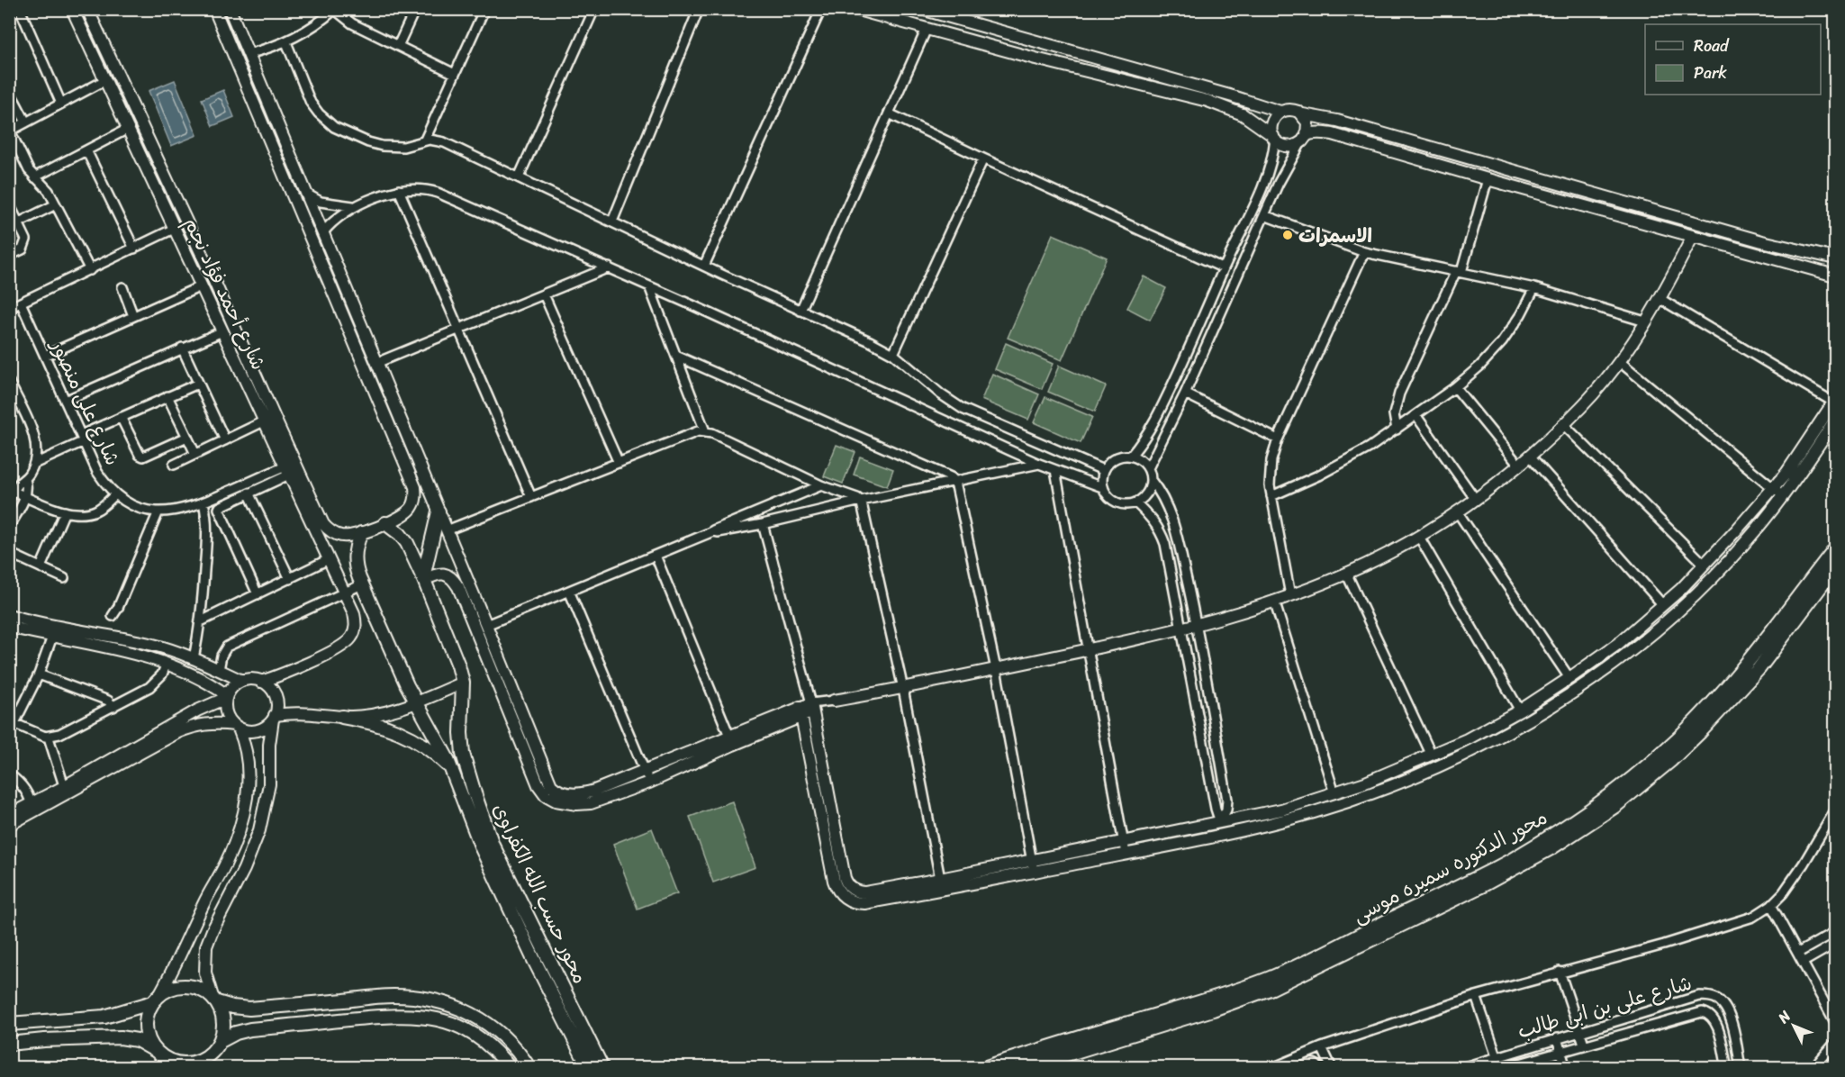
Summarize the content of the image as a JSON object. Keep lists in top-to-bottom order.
{
  "streets": {
    "main road": ["محور الدكتوره سميره موسى", "محور حسب الله الكفراوى"],
    "street": ["شارع أحمد فؤاد نجم", "شارع على منصور", "شارع على بن ابى طالب"]
  },
  "crossings": [
    ["شارع أحمد فؤاد نجم", "شارع على منصور"],
    ["شارع أحمد فؤاد نجم", "محور حسب الله الكفراوى"]
  ],
  "places": ["الاسمرات"],
  "legend": ["Road", "Park"],
  "north": "top left"
}
